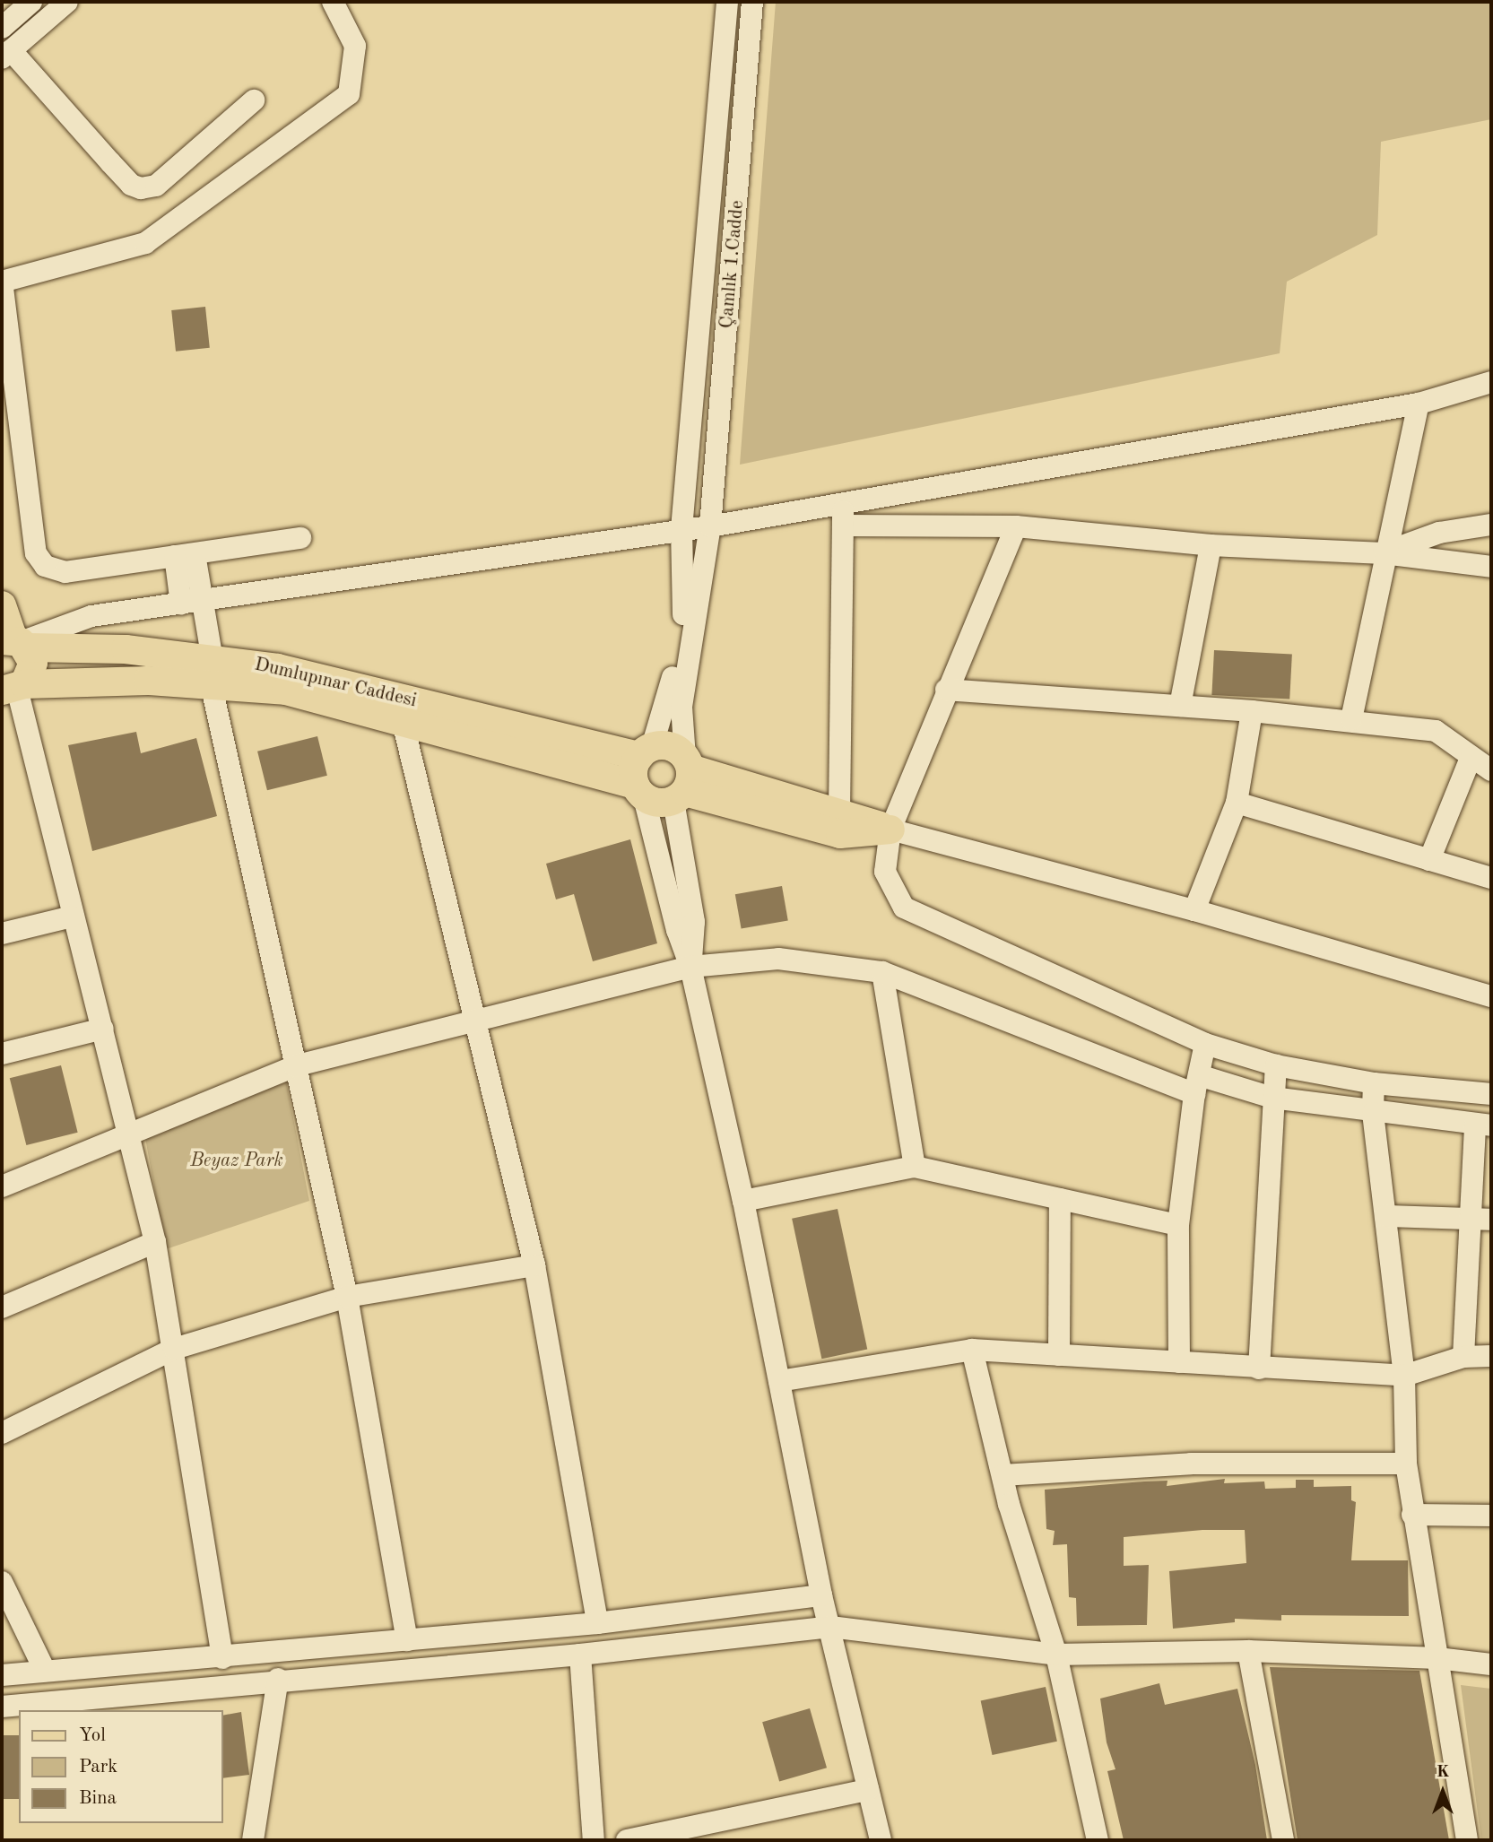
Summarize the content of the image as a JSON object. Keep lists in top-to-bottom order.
{
  "streets": {
    "main road": ["Dumlupınar Caddesi"],
    "street": ["Çamlık 1.Cadde"]
  },
  "crossings": [
    ["Çamlık 1.Cadde", "Dumlupınar Caddesi"]
  ],
  "parks": ["Beyaz Park"],
  "legend": ["Yol", "Park", "Bina"],
  "north": "top"
}
